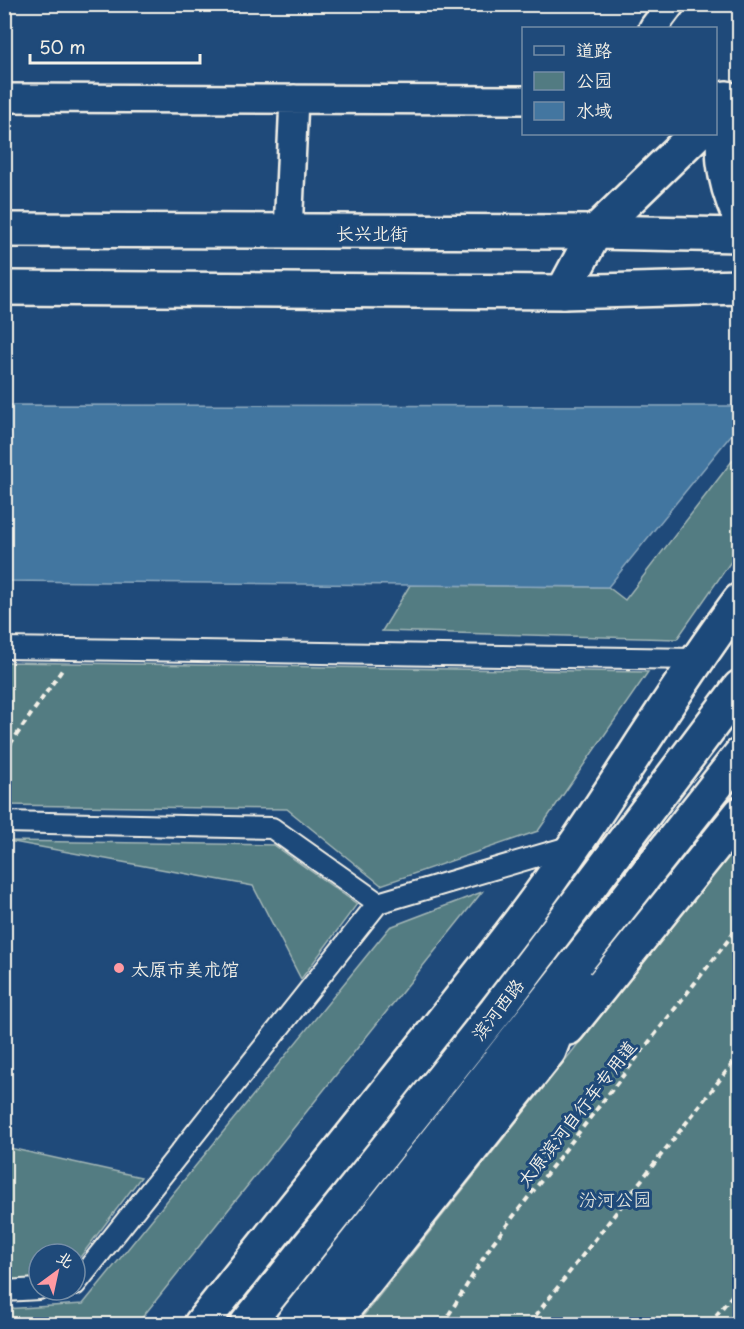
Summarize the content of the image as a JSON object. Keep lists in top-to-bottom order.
{
  "streets": {
    "main road": ["长兴北街", "滨河西路"],
    "path": ["太原滨河自行车专用道"]
  },
  "parks": ["汾河公园"],
  "places": ["太原市美术馆"],
  "legend": ["道路", "公园", "水域"],
  "scale_bar": "50 m",
  "north": "top right"
}
